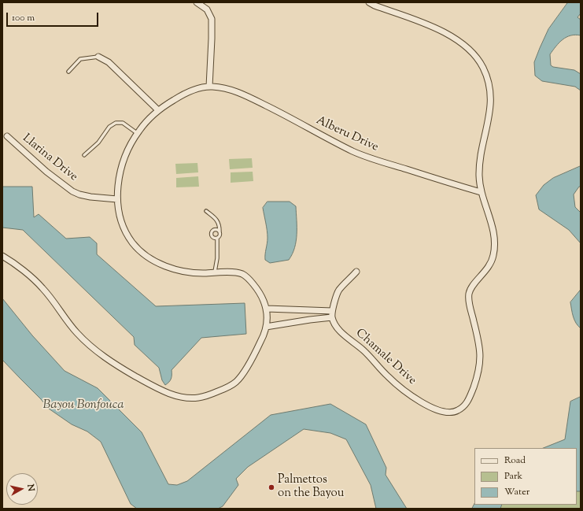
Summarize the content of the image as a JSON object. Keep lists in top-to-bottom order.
{
  "streets": {
    "street": ["Alberu Drive", "Llarina Drive", "Chamale Drive"]
  },
  "crossings": [
    ["Alberu Drive", "Llarina Drive"],
    ["Alberu Drive", "Chamale Drive"]
  ],
  "water": ["Bayou Bonfouca"],
  "places": ["Palmettos on the Bayou"],
  "legend": ["Road", "Park", "Water"],
  "scale_bar": "100 m",
  "north": "right"
}
